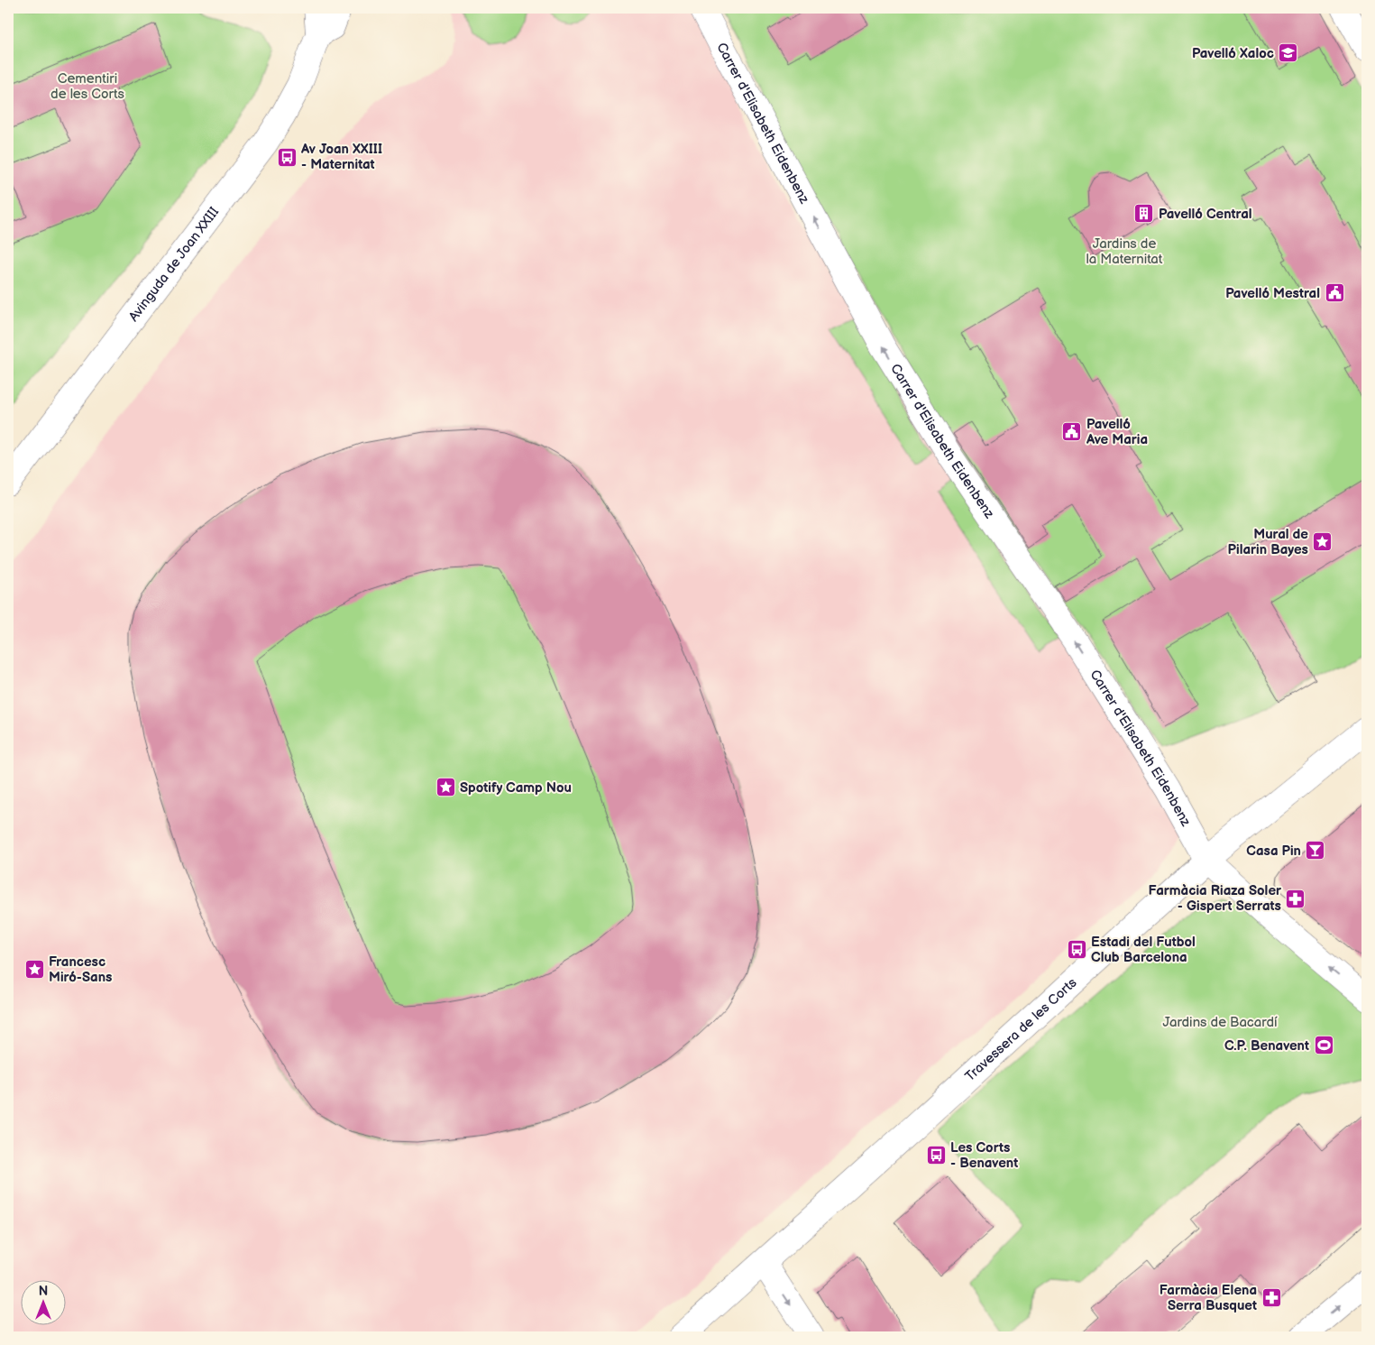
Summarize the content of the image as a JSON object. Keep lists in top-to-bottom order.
{
  "streets": {
    "street": ["Carrer d'Elisabeth Eidenbenz", "Avinguda de Joan XXIII", "Travessera de les Corts"]
  },
  "crossings": [
    ["Carrer d'Elisabeth Eidenbenz", "Travessera de les Corts"]
  ],
  "one_way": ["Carrer d'Elisabeth Eidenbenz"],
  "parks": ["Cementiri de les Corts", "Jardins de la Maternitat", "Jardins de Bacardí"],
  "places": {
    "school or university": ["Pavelló Xaloc"],
    "bus stop": ["Av Joan XXIII - Maternitat", "Estadi del Futbol Club Barcelona", "Les Corts - Benavent"],
    "building": ["Pavelló Central"],
    "public building": ["Pavelló Mestral", "Pavelló Ave Maria"],
    "place": ["Mural de Pilarin Bayes", "Spotify Camp Nou", "Francesc Miró-Sans"],
    "bar": ["Casa Pin"],
    "pharmacy": ["Farmàcia Riaza Soler - Gispert Serrats", "Farmàcia Elena Serra Busquet"],
    "sports": ["C.P. Benavent"]
  },
  "north": "top"
}
